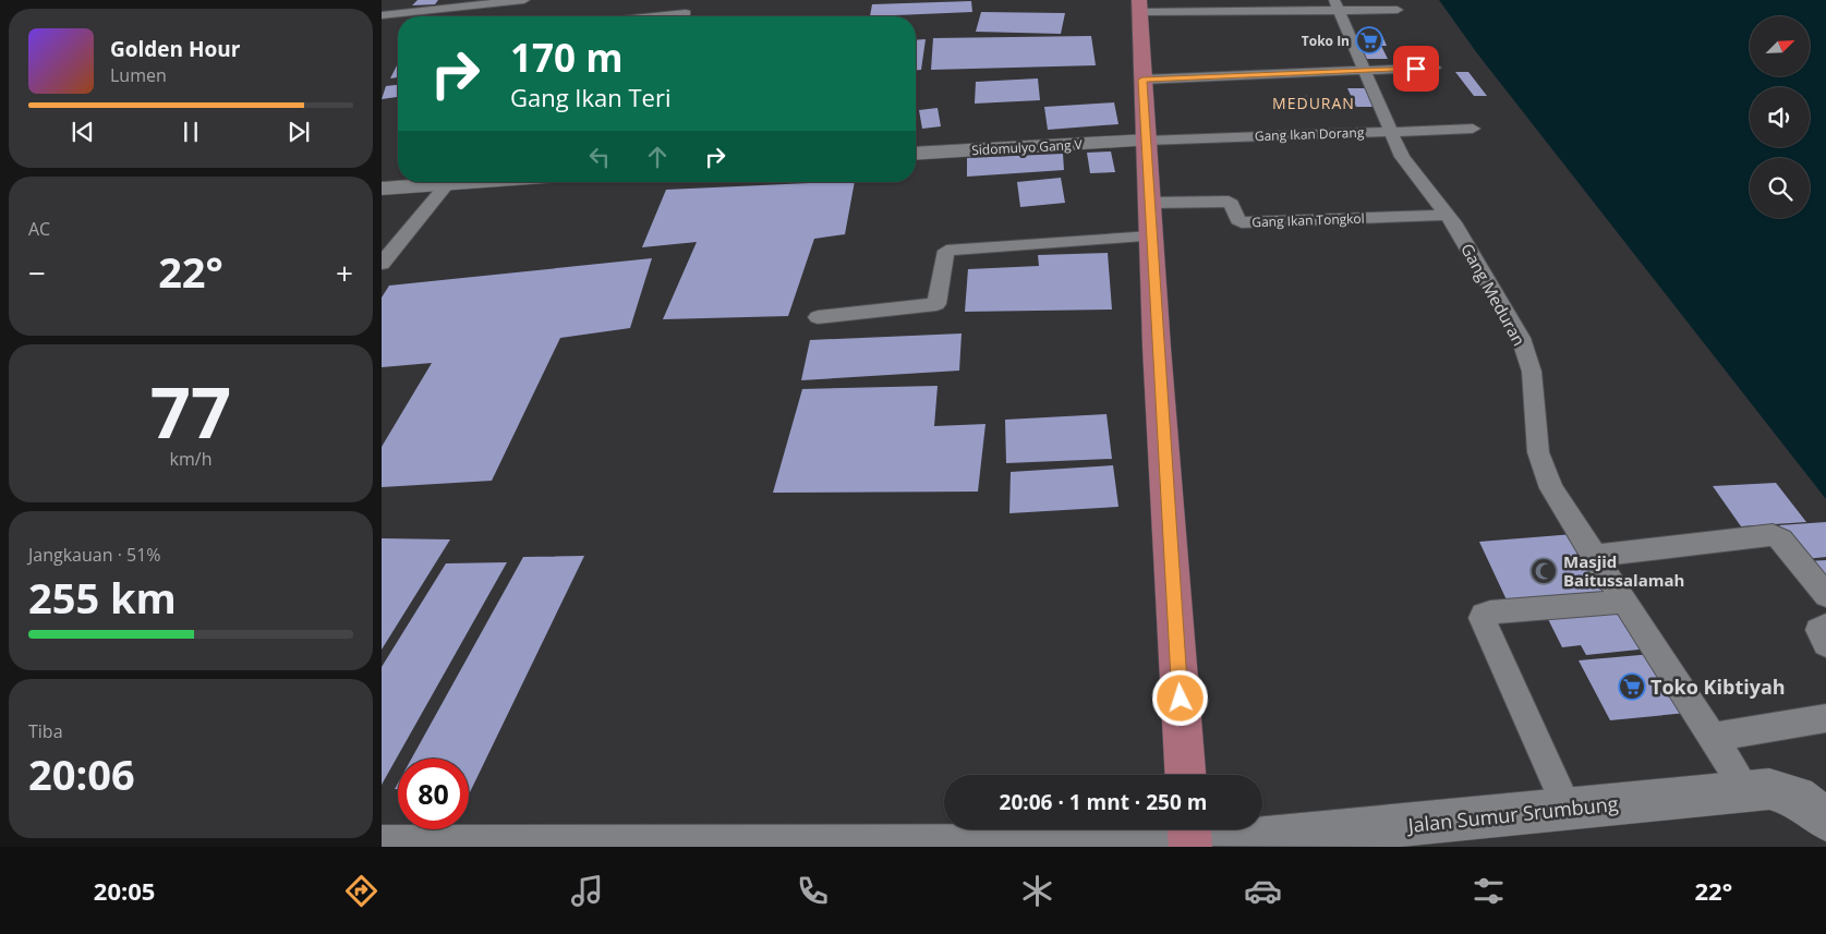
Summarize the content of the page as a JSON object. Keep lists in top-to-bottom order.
{
  "streets": {
    "street": ["Sidomulyo Gang V", "Jalan Sumur Srumbung"],
    "lane": ["Gang Ikan Dorang", "Gang Ikan Tongkol", "Gang Meduran"]
  },
  "crossings": [
    ["Gang Ikan Dorang", "Sidomulyo Gang V"],
    ["Gang Ikan Dorang", "Gang Meduran"],
    ["Gang Ikan Tongkol", "Gang Meduran"],
    ["Gang Meduran", "Jalan Sumur Srumbung"]
  ],
  "districts": ["MEDURAN"],
  "places": {
    "supermarket": ["Toko In", "Toko Kibtiyah"],
    "mosque": ["Masjid Baitussalamah"]
  },
  "north": "top right",
  "page": {
    "turn": ["170 m", "Gang Ikan Teri"],
    "song": ["Golden Hour", "Lumen"],
    "tile": [
      "AC",
      ["77", "km/h"],
      ["Jangkauan · 51%", "255 km"],
      ["Tiba", "20:06"]
    ],
    "heat": ["−", "22°", "+"],
    "limit": "80",
    "trip": "20:06 · 1 mnt · 250 m",
    "tabs": ["20:05", "22°"]
  }
}
